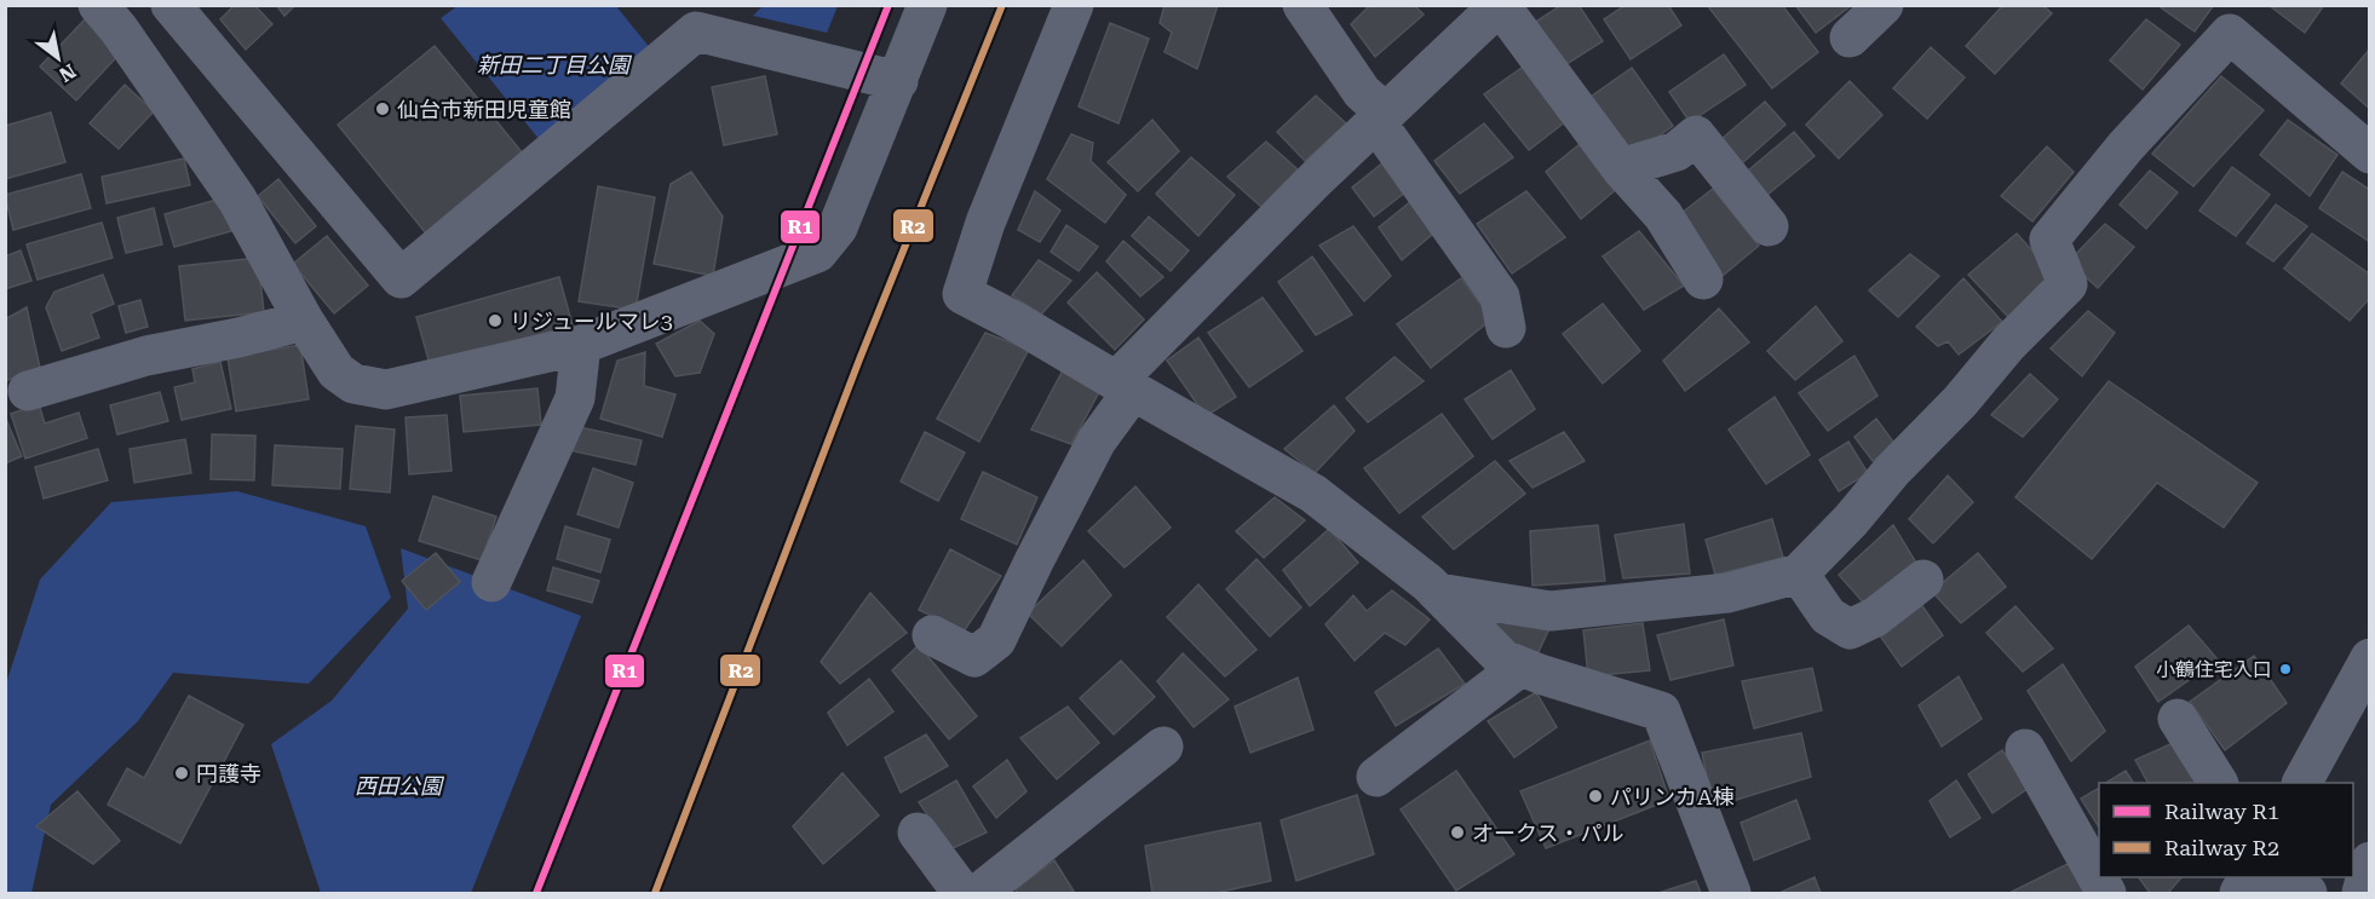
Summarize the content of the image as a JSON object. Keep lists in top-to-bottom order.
{
  "parks": ["新田二丁目公園", "西田公園"],
  "places": [
    "仙台市新田児童館",
    "リジュールマレ3",
    "小鶴住宅入口",
    "円護寺",
    "パリンカA棟",
    "オークス・パル"
  ],
  "lines": ["rail line R1", "rail line R2"],
  "legend": ["Railway R1", "Railway R2"],
  "north": "bottom right"
}
